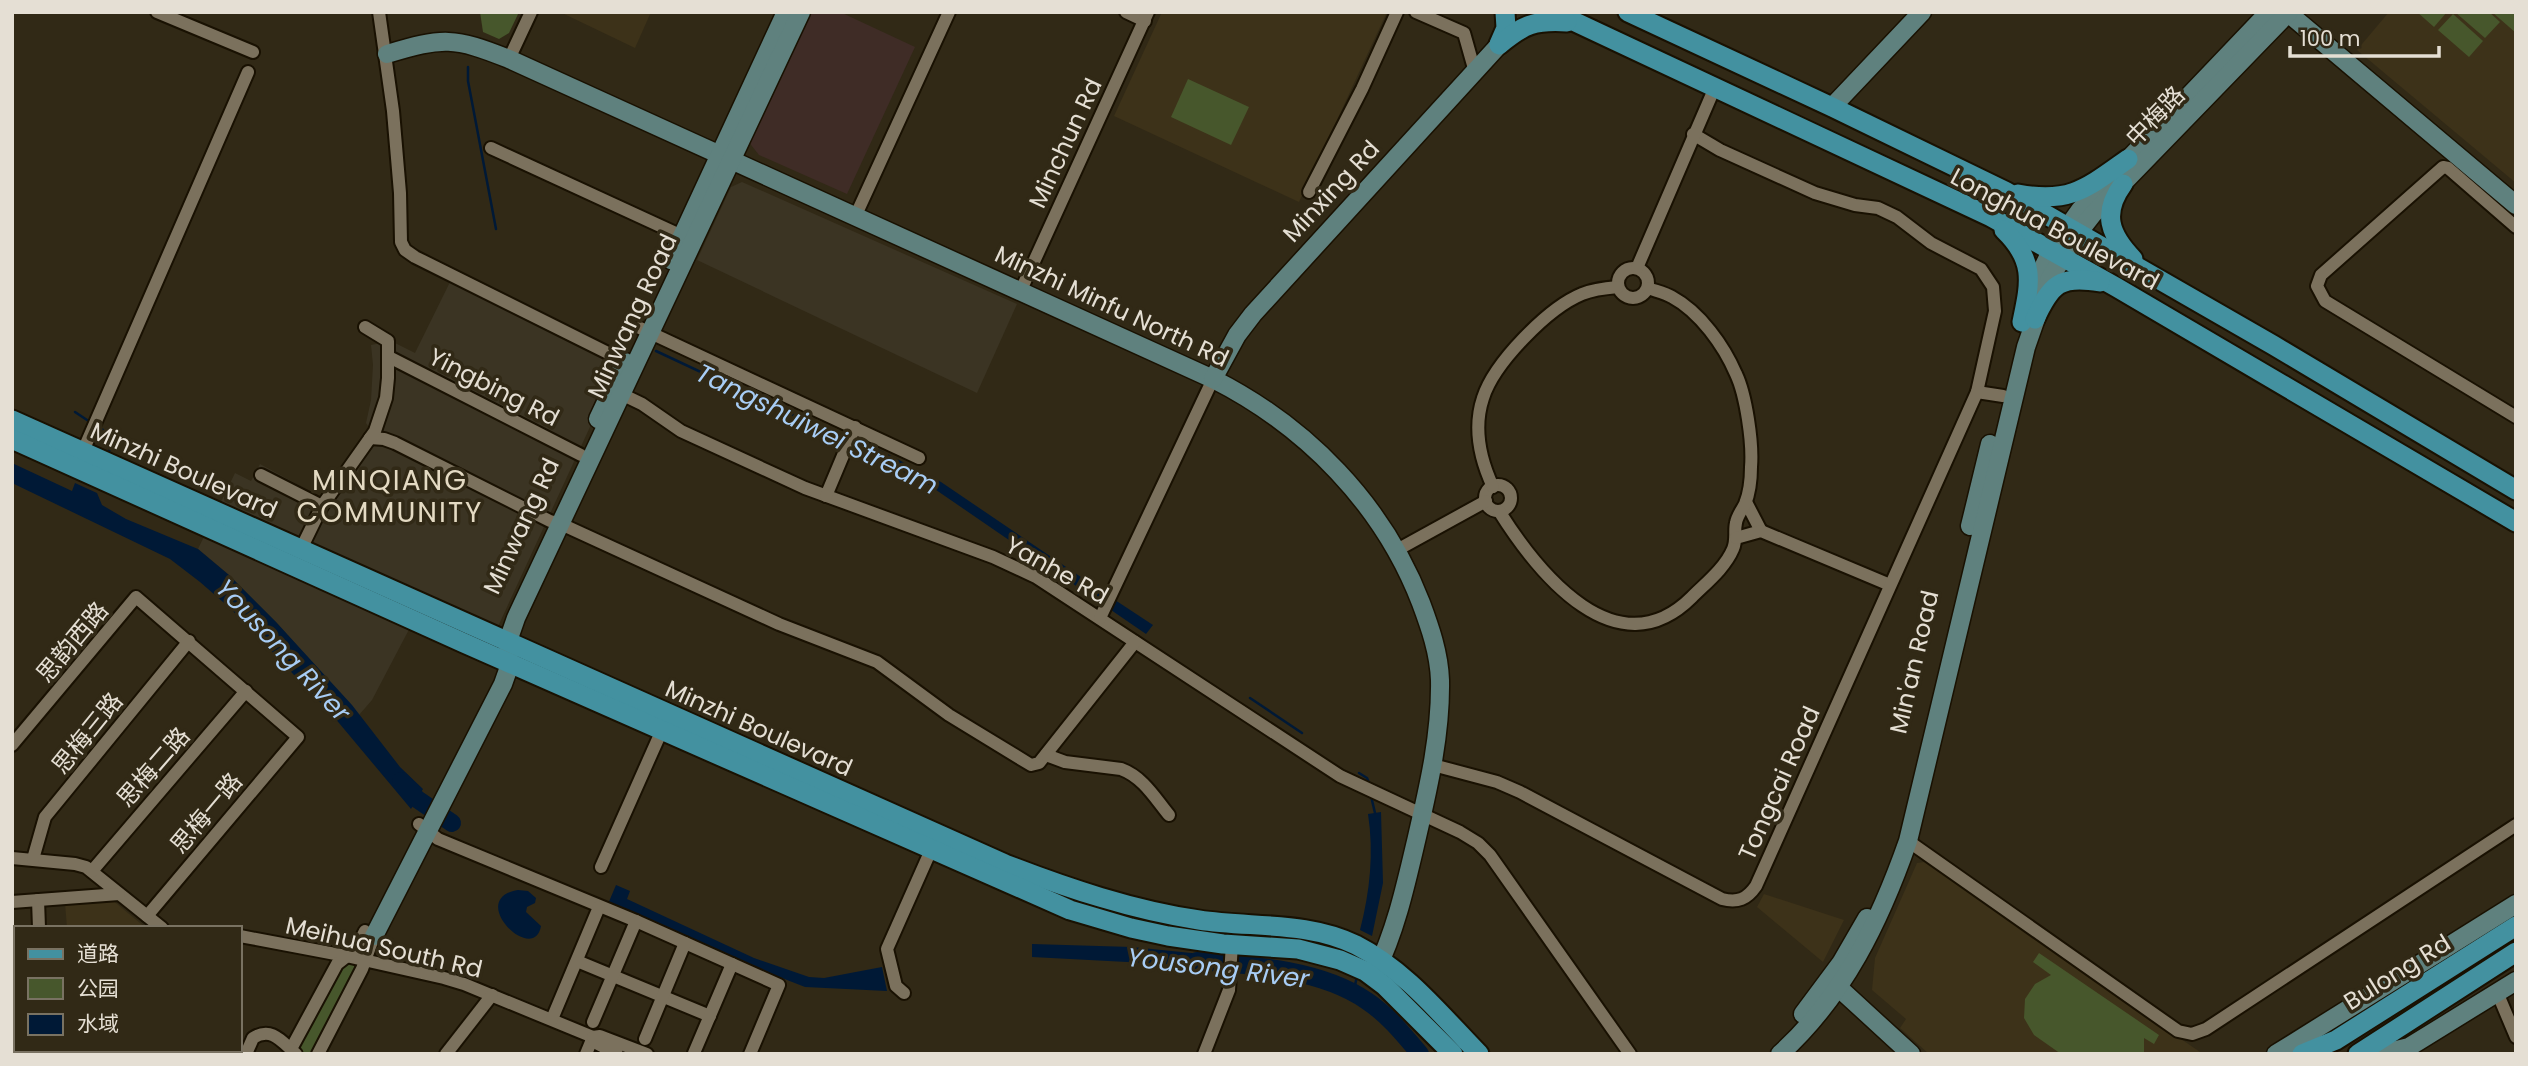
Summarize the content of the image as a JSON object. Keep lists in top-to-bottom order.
{
  "streets": {
    "main road": [
      "中梅路",
      "Minxing Rd",
      "Longhua Boulevard",
      "Minzhi Minfu North Rd",
      "Minwang Road",
      "Minzhi Boulevard",
      "Minwang Rd",
      "Min'an Road",
      "Bulong Rd"
    ],
    "street": [
      "Minchun Rd",
      "Yingbing Rd",
      "Yanhe Rd",
      "思韵西路",
      "思梅三路",
      "思梅二路",
      "Tongcai Road",
      "思梅一路",
      "Meihua South Rd"
    ]
  },
  "crossings": [
    ["中梅路", "Longhua Boulevard"],
    ["中梅路", "Min'an Road"],
    ["Minchun Rd", "Minzhi Minfu North Rd"],
    ["Minxing Rd", "Minzhi Minfu North Rd"],
    ["Longhua Boulevard", "Min'an Road"],
    ["Minzhi Minfu North Rd", "Minwang Road"],
    ["Minzhi Minfu North Rd", "Minzhi Boulevard"],
    ["Minzhi Minfu North Rd", "Minwang Rd"],
    ["Minzhi Minfu North Rd", "Yanhe Rd"],
    ["Minzhi Minfu North Rd", "Tongcai Road"],
    ["Minwang Road", "Minzhi Boulevard"],
    ["Minwang Road", "Minwang Rd"],
    ["Minwang Road", "Yanhe Rd"],
    ["Yingbing Rd", "Minwang Rd"],
    ["Minwang Rd", "Yanhe Rd"],
    ["思韵西路", "思梅三路"],
    ["思梅二路", "思梅一路"]
  ],
  "districts": ["MINQIANG COMMUNITY"],
  "water": ["Tangshuiwei Stream", "Yousong River"],
  "legend": ["道路", "公园", "水域"],
  "scale_bar": "100 m"
}
